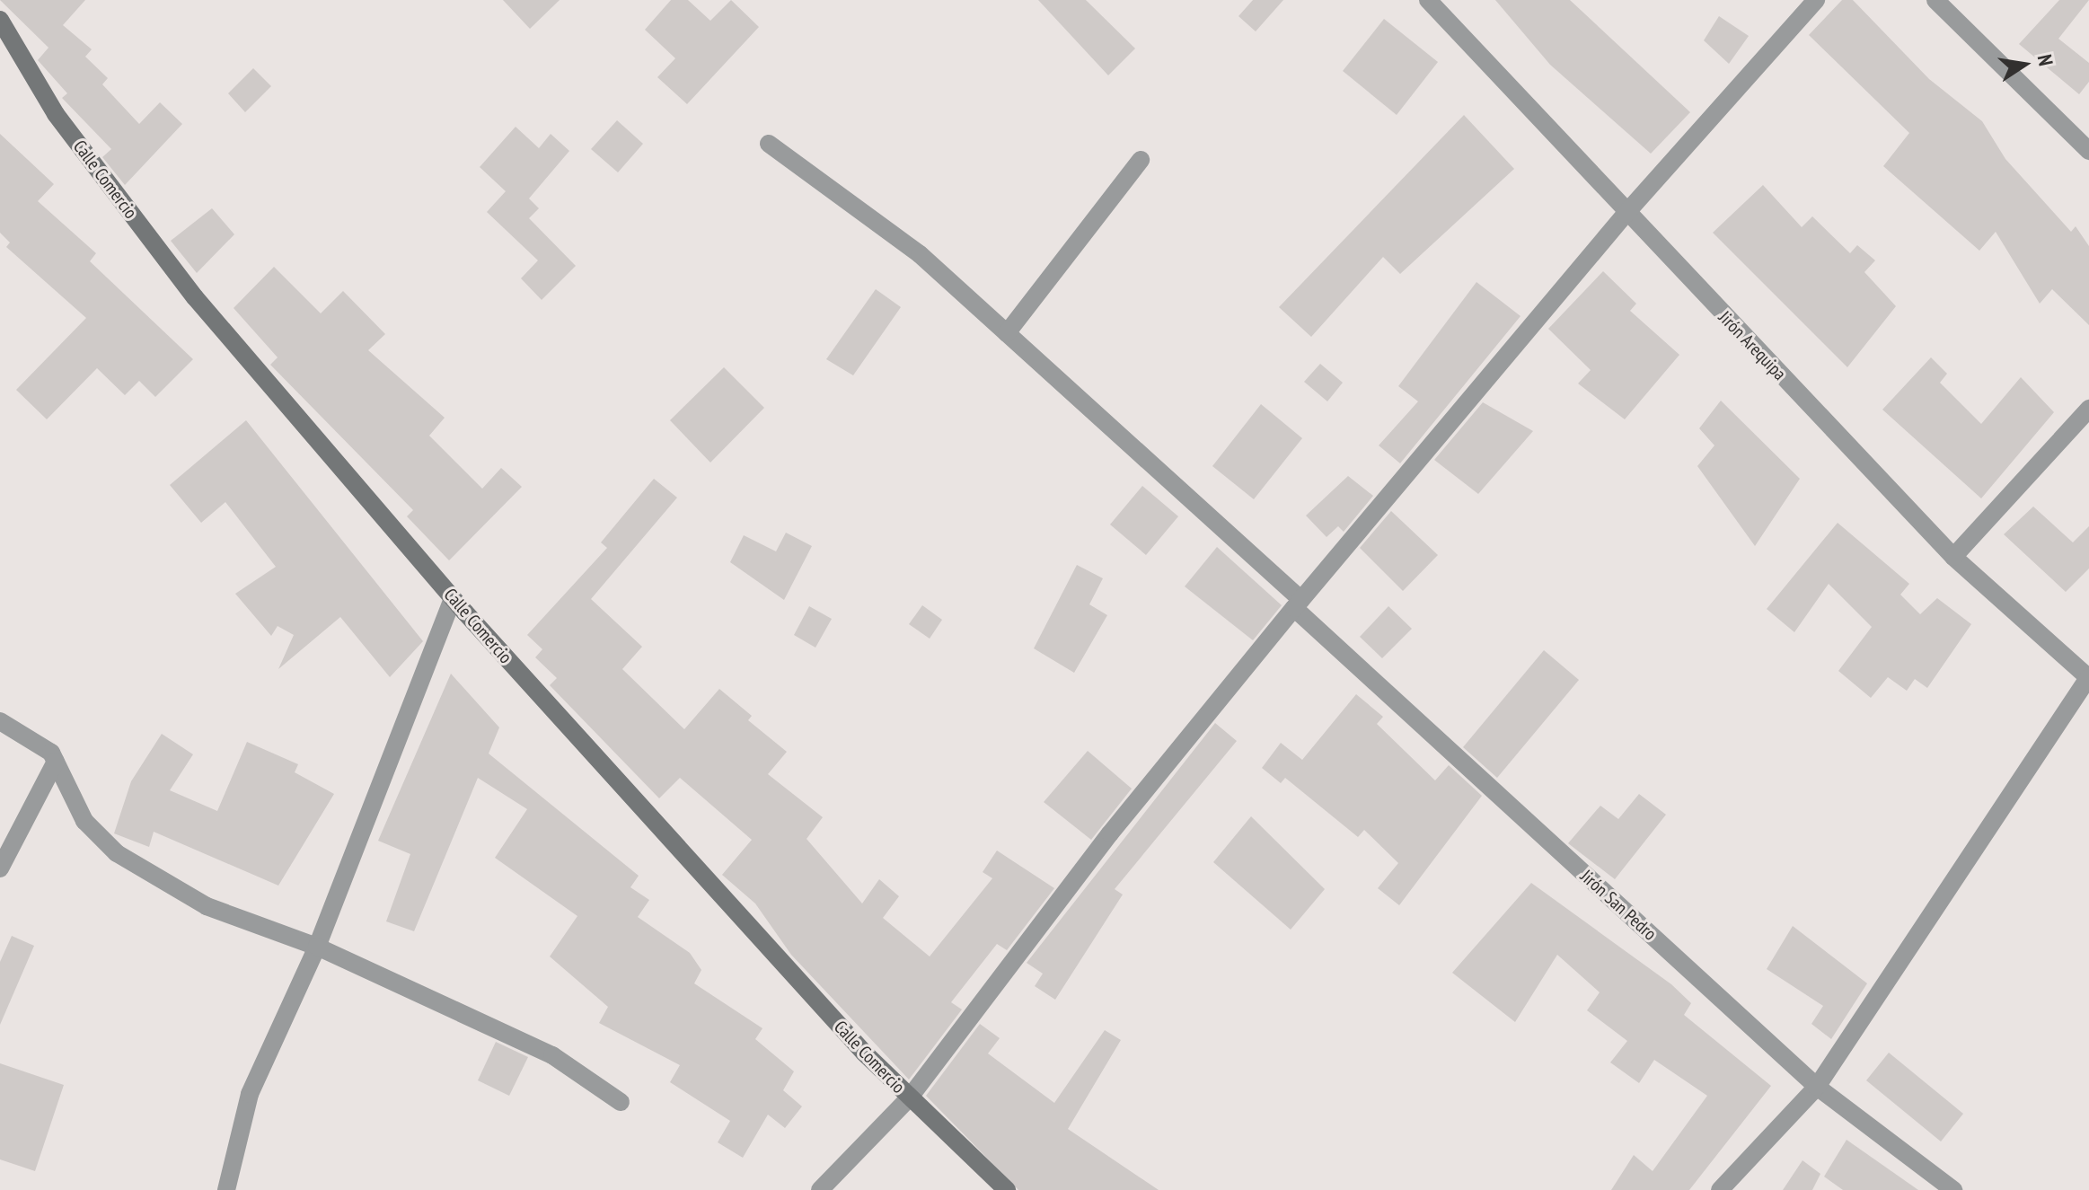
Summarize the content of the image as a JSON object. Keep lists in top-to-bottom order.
{
  "streets": {
    "street": ["Calle Comercio", "Jirón Arequipa", "Jirón San Pedro"]
  },
  "north": "right"
}
